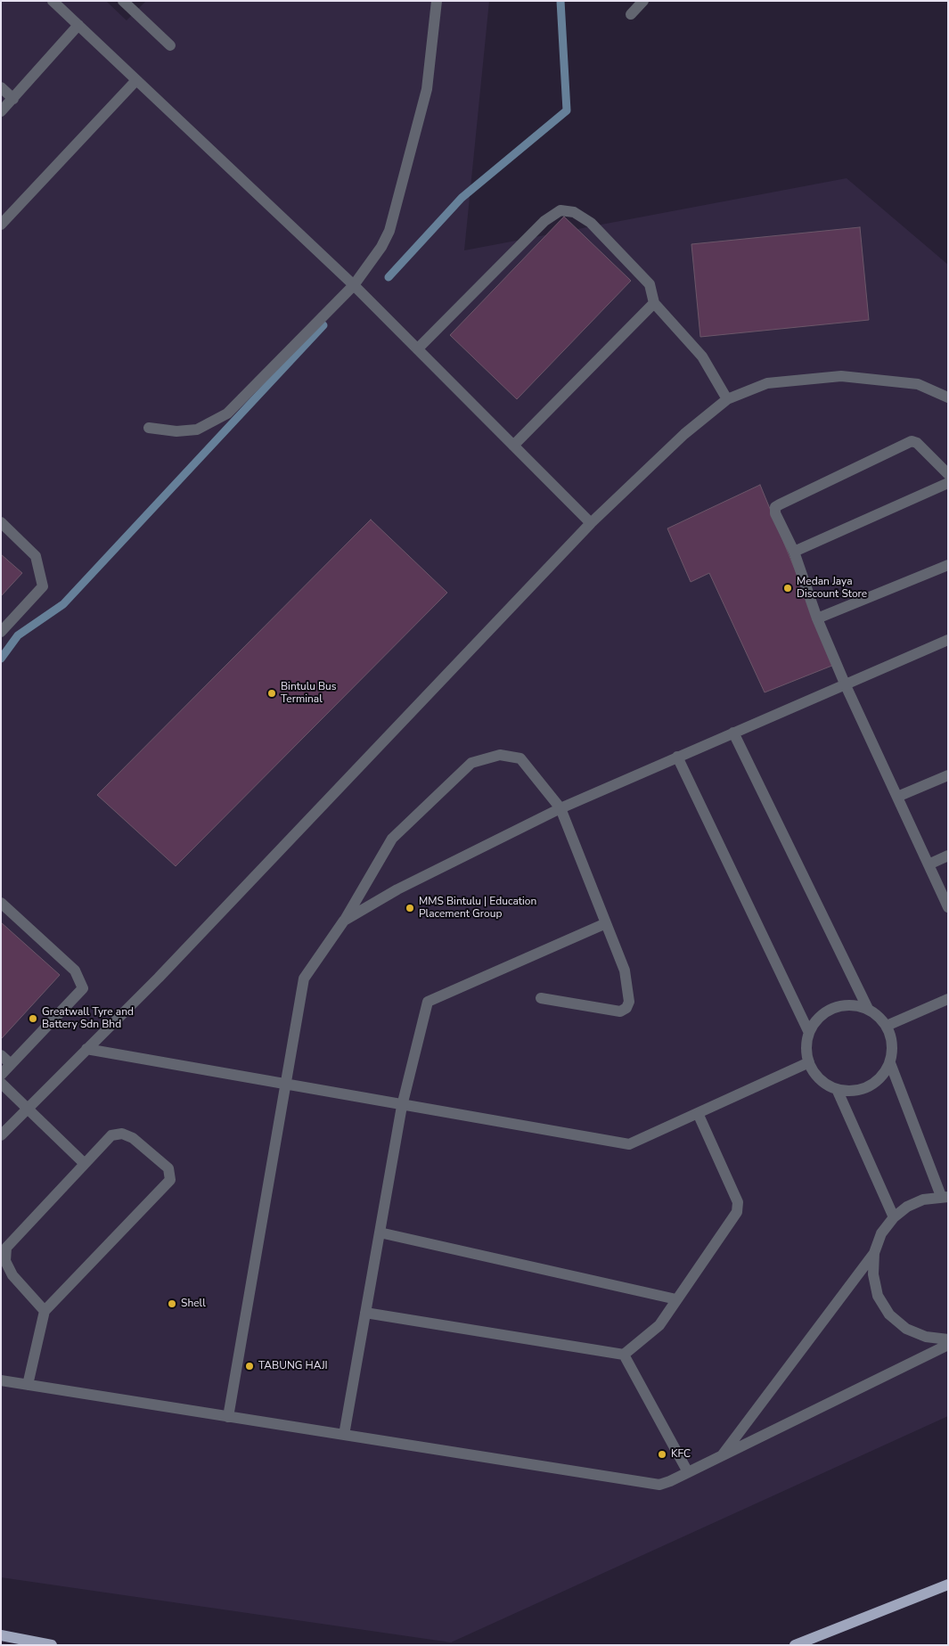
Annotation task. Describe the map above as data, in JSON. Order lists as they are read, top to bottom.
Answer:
{
  "places": [
    "Medan Jaya Discount Store",
    "Bintulu Bus Terminal",
    "MMS Bintulu | Education Placement Group",
    "Greatwall Tyre and Battery Sdn Bhd",
    "Shell",
    "TABUNG HAJI",
    "KFC"
  ]
}
